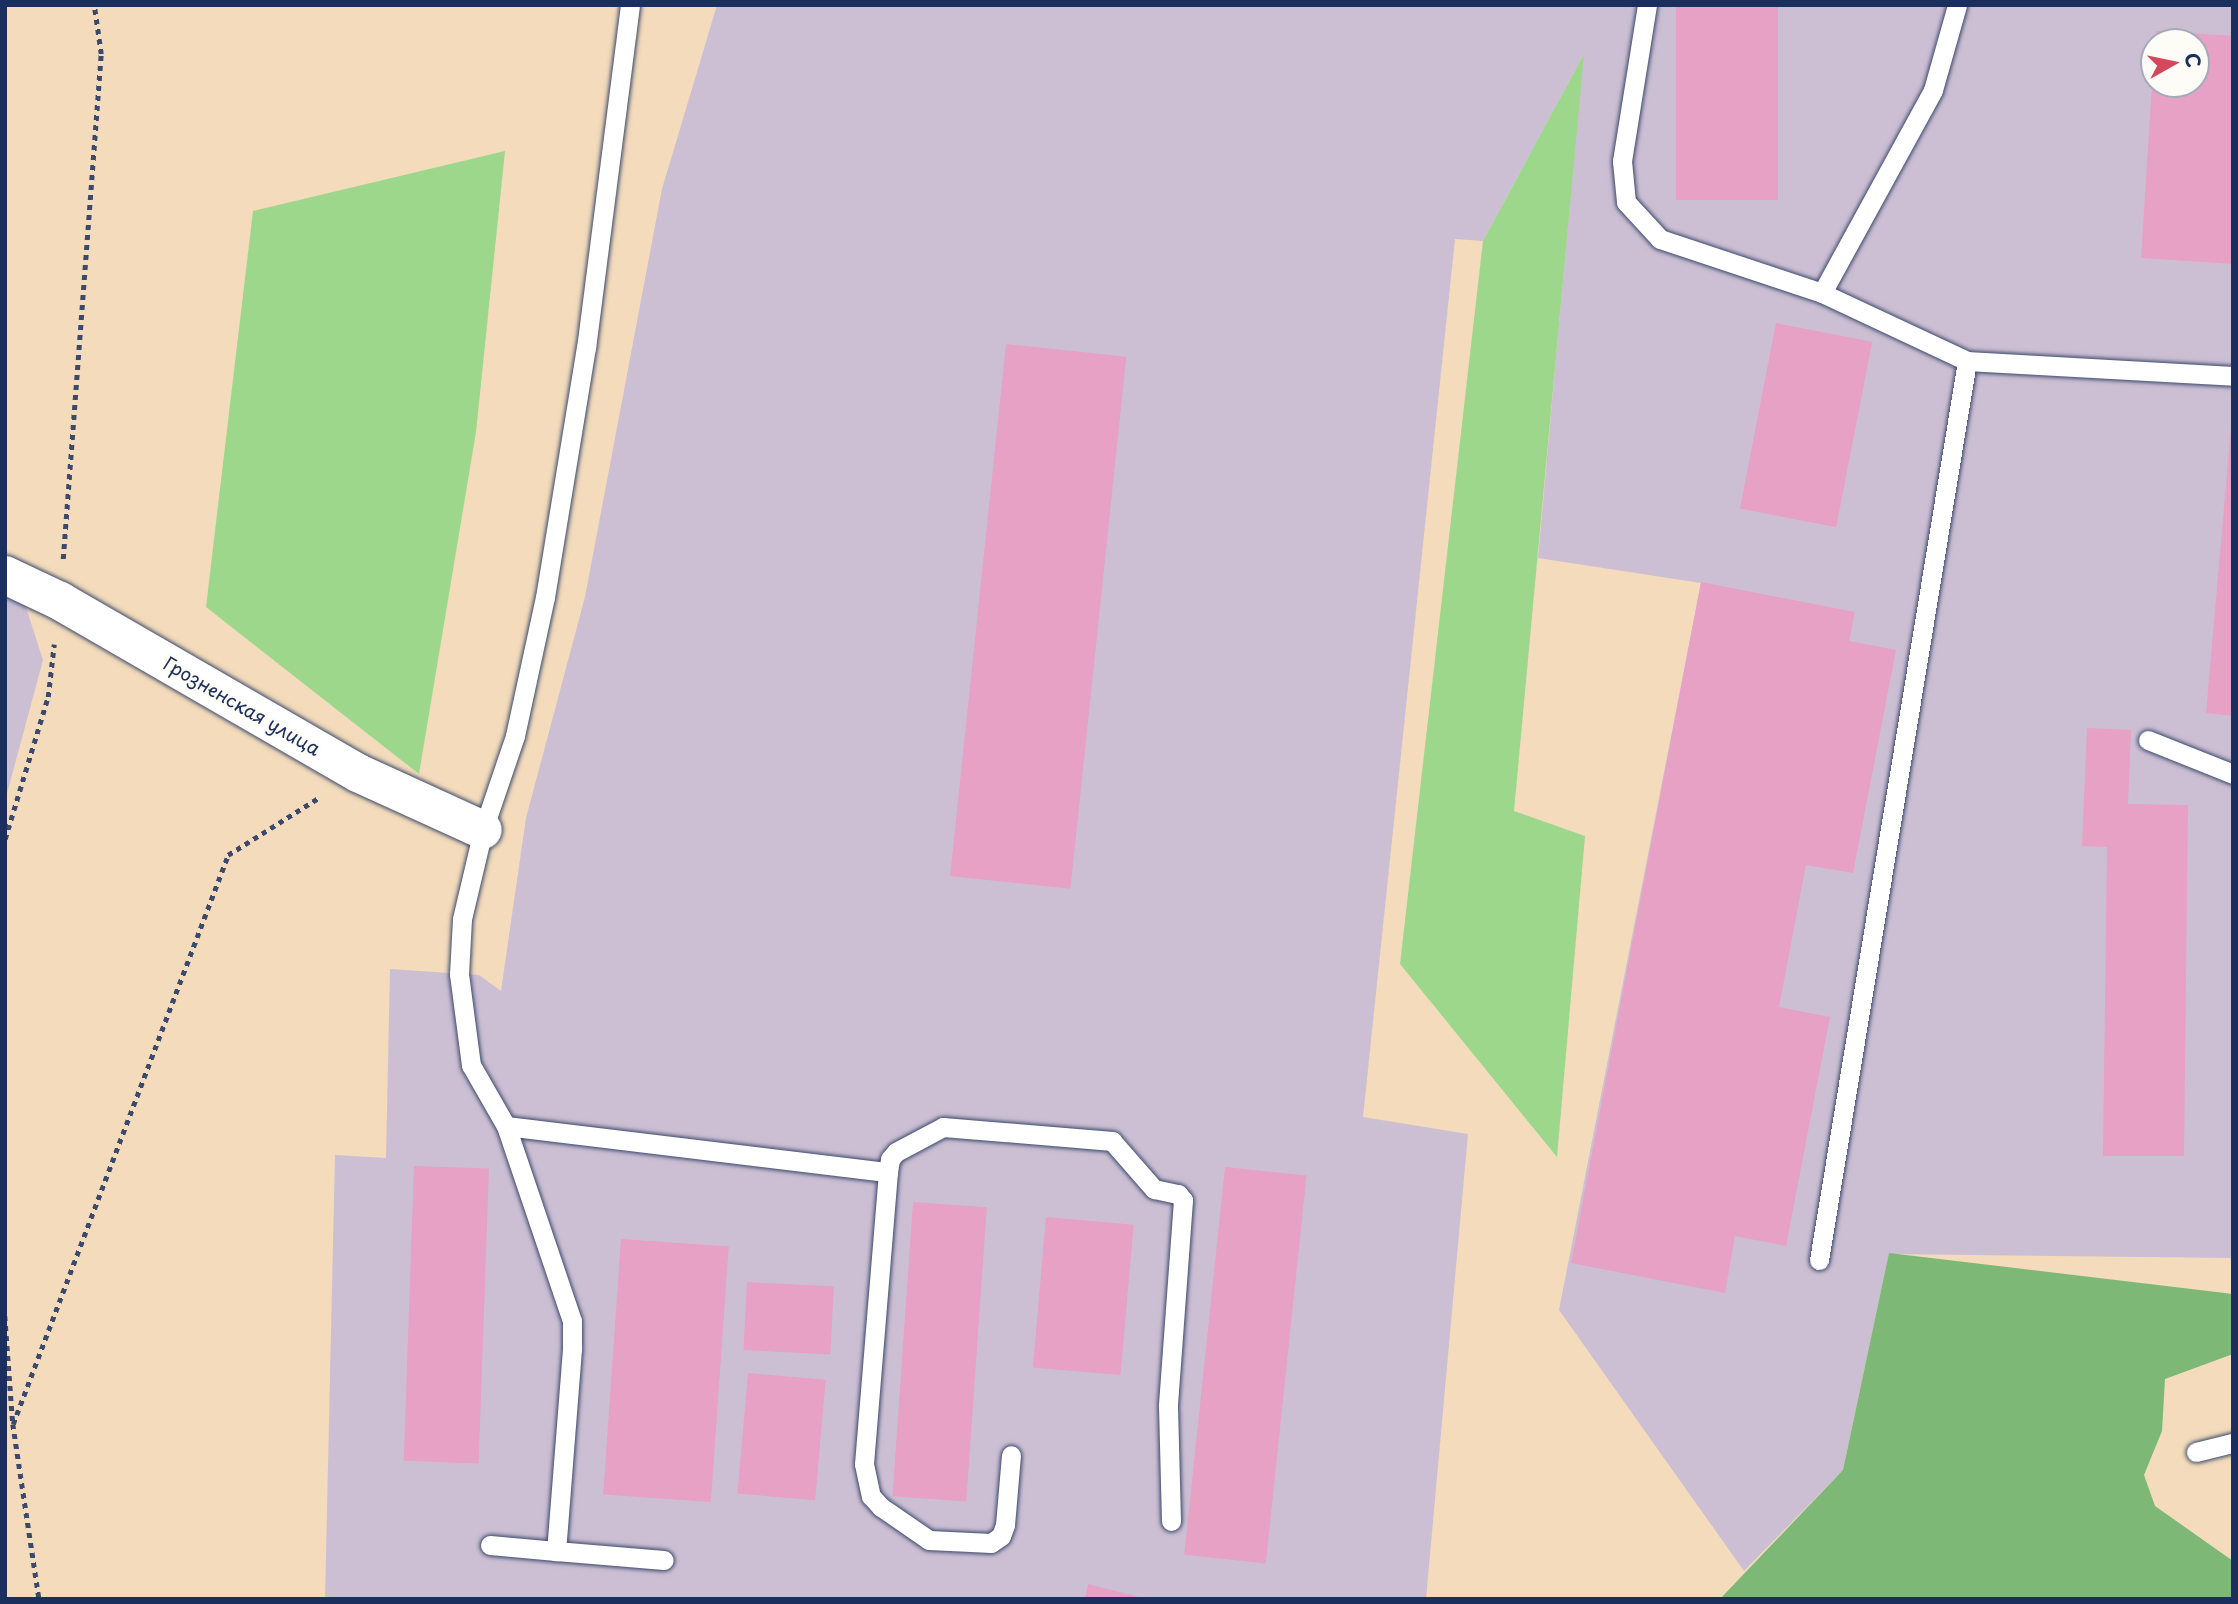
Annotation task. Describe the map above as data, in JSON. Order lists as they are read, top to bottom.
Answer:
{
  "streets": {
    "street": ["Грозненская улица"]
  },
  "north": "right"
}
